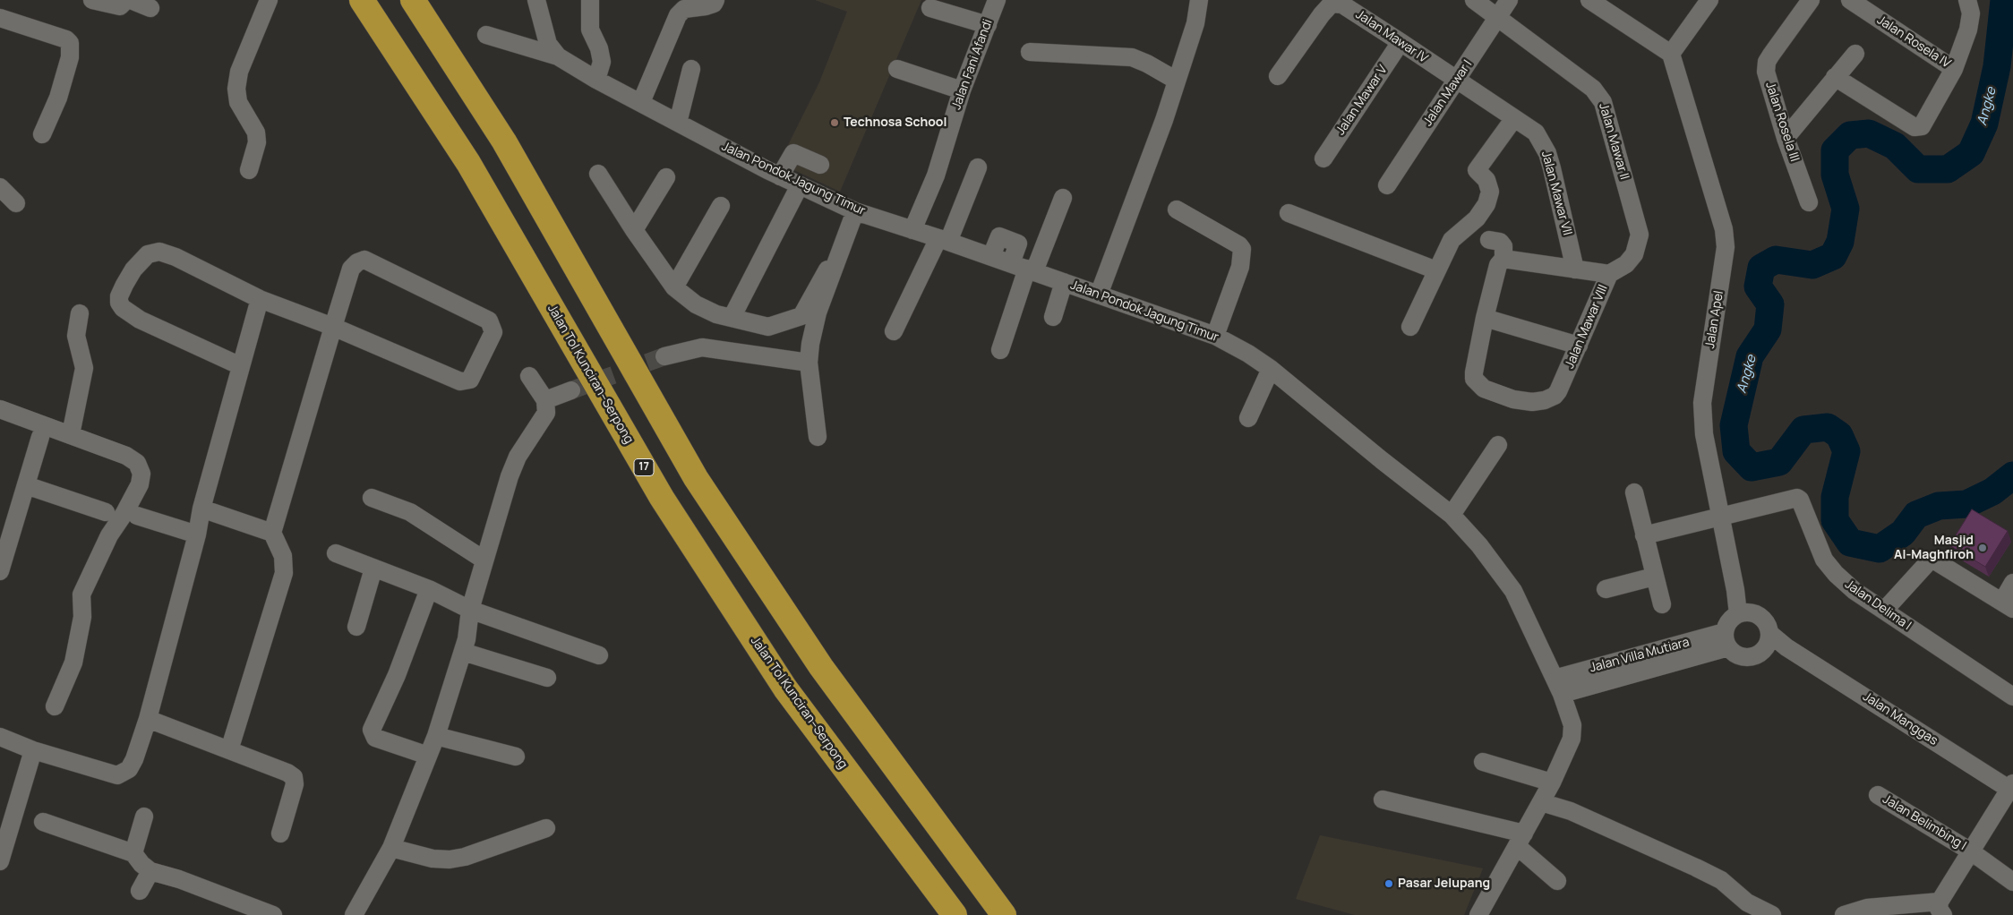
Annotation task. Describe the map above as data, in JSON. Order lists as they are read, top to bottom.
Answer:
{
  "streets": {
    "highway": ["Jalan Tol Kunciran–Serpong", "17"],
    "street": [
      "Jalan Mawar IV",
      "Jalan Rosela IV",
      "Jalan Fani Afandi",
      "Jalan Mawar I",
      "Jalan Mawar V",
      "Jalan Rosela III",
      "Jalan Mawar II",
      "Jalan Pondok Jagung Timur",
      "Jalan Mawar VII",
      "Jalan Apel",
      "Jalan Mawar VIII",
      "Jalan Delima I",
      "Jalan Villa Mutiara",
      "Jalan Manggas",
      "Jalan Belimbing I"
    ]
  },
  "crossings": [
    ["Jalan Mawar IV", "Jalan Mawar I"],
    ["Jalan Mawar IV", "Jalan Mawar V"],
    ["Jalan Mawar IV", "Jalan Mawar VII"],
    ["Jalan Fani Afandi", "Jalan Pondok Jagung Timur"],
    ["Jalan Mawar I", "Jalan Mawar II"],
    ["Jalan Mawar I", "Jalan Mawar VII"],
    ["Jalan Mawar II", "Jalan Mawar VIII"],
    ["Jalan Pondok Jagung Timur", "Jalan Villa Mutiara"],
    ["Jalan Mawar VII", "Jalan Mawar VIII"],
    ["Jalan Apel", "Jalan Delima I"],
    ["Jalan Apel", "Jalan Villa Mutiara"],
    ["Jalan Apel", "Jalan Manggas"],
    ["Jalan Villa Mutiara", "Jalan Manggas"]
  ],
  "water": ["Angke"],
  "places": ["Technosa School", "Masjid Al-Maghfiroh", "Pasar Jelupang"]
}
